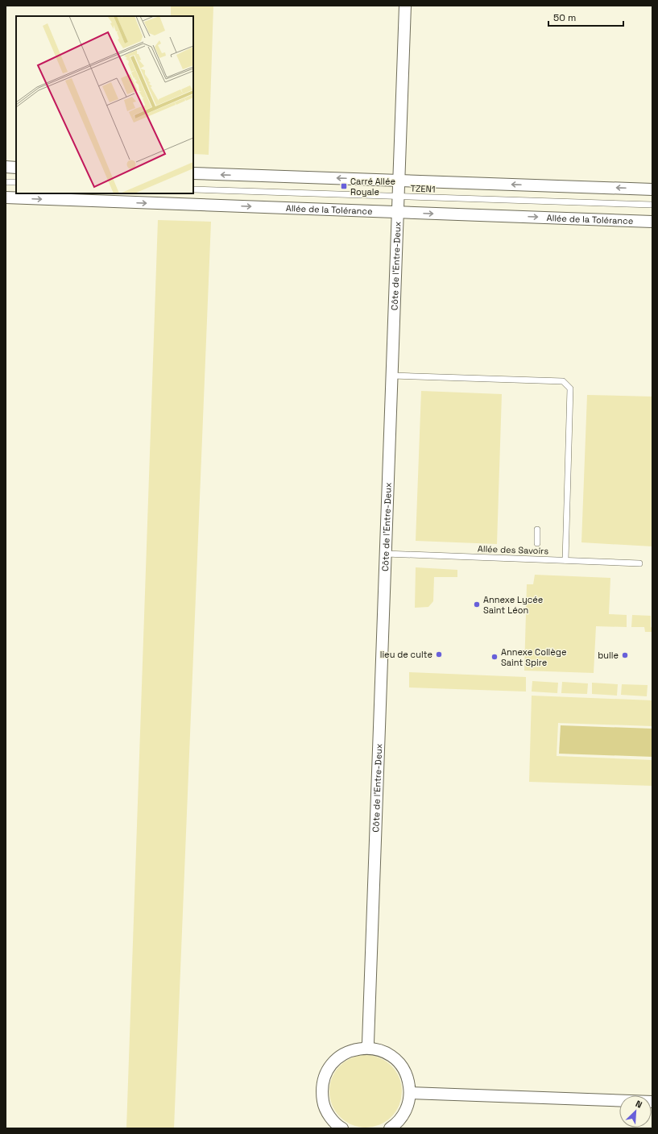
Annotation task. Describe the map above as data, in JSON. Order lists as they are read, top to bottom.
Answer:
{
  "streets": {
    "street": ["Allée de la Tolérance", "Côte de l'Entre-Deux"],
    "lane": ["TZEN1", "Allée des Savoirs"]
  },
  "crossings": [
    ["TZEN1", "Côte de l'Entre-Deux"],
    ["Allée de la Tolérance", "Côte de l'Entre-Deux"],
    ["Côte de l'Entre-Deux", "Allée des Savoirs"]
  ],
  "places": {
    "transit": ["Carré Allée Royale"],
    "other": [
      "Annexe Lycée Saint Léon",
      "lieu de culte",
      "bulle",
      "Annexe Collège Saint Spire"
    ]
  },
  "scale_bar": "50 m",
  "north": "top right"
}
